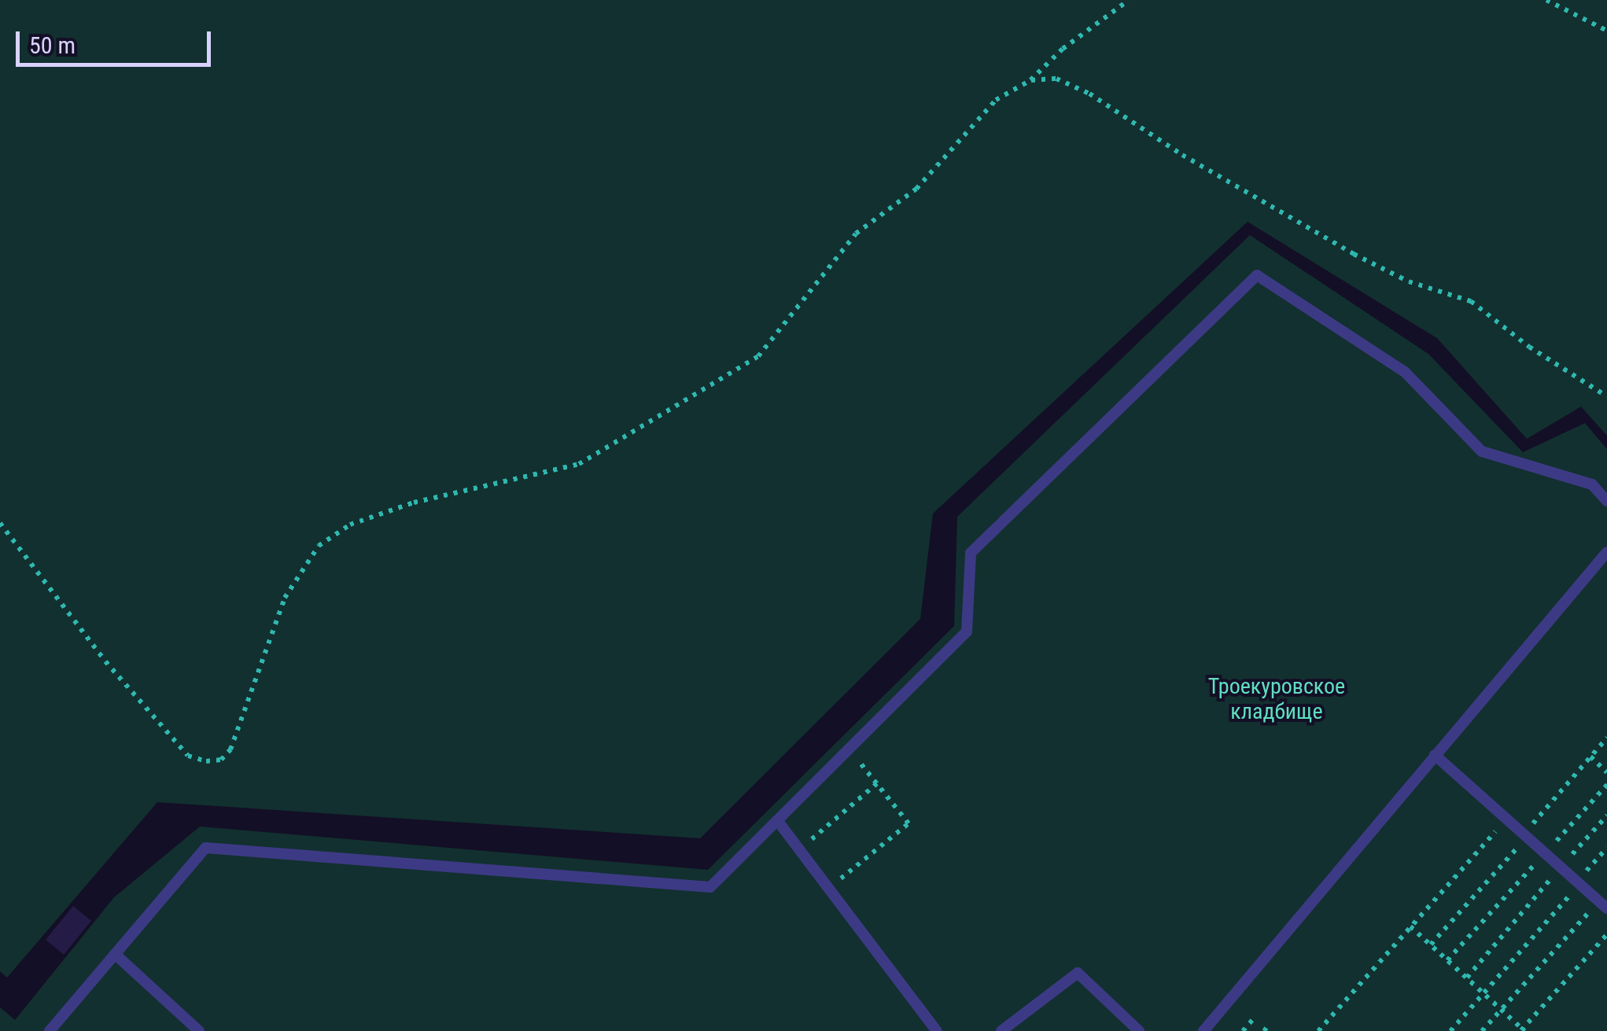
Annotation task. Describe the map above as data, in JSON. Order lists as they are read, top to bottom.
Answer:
{
  "parks": ["Троекуровское кладбище"],
  "scale_bar": "50 m"
}
